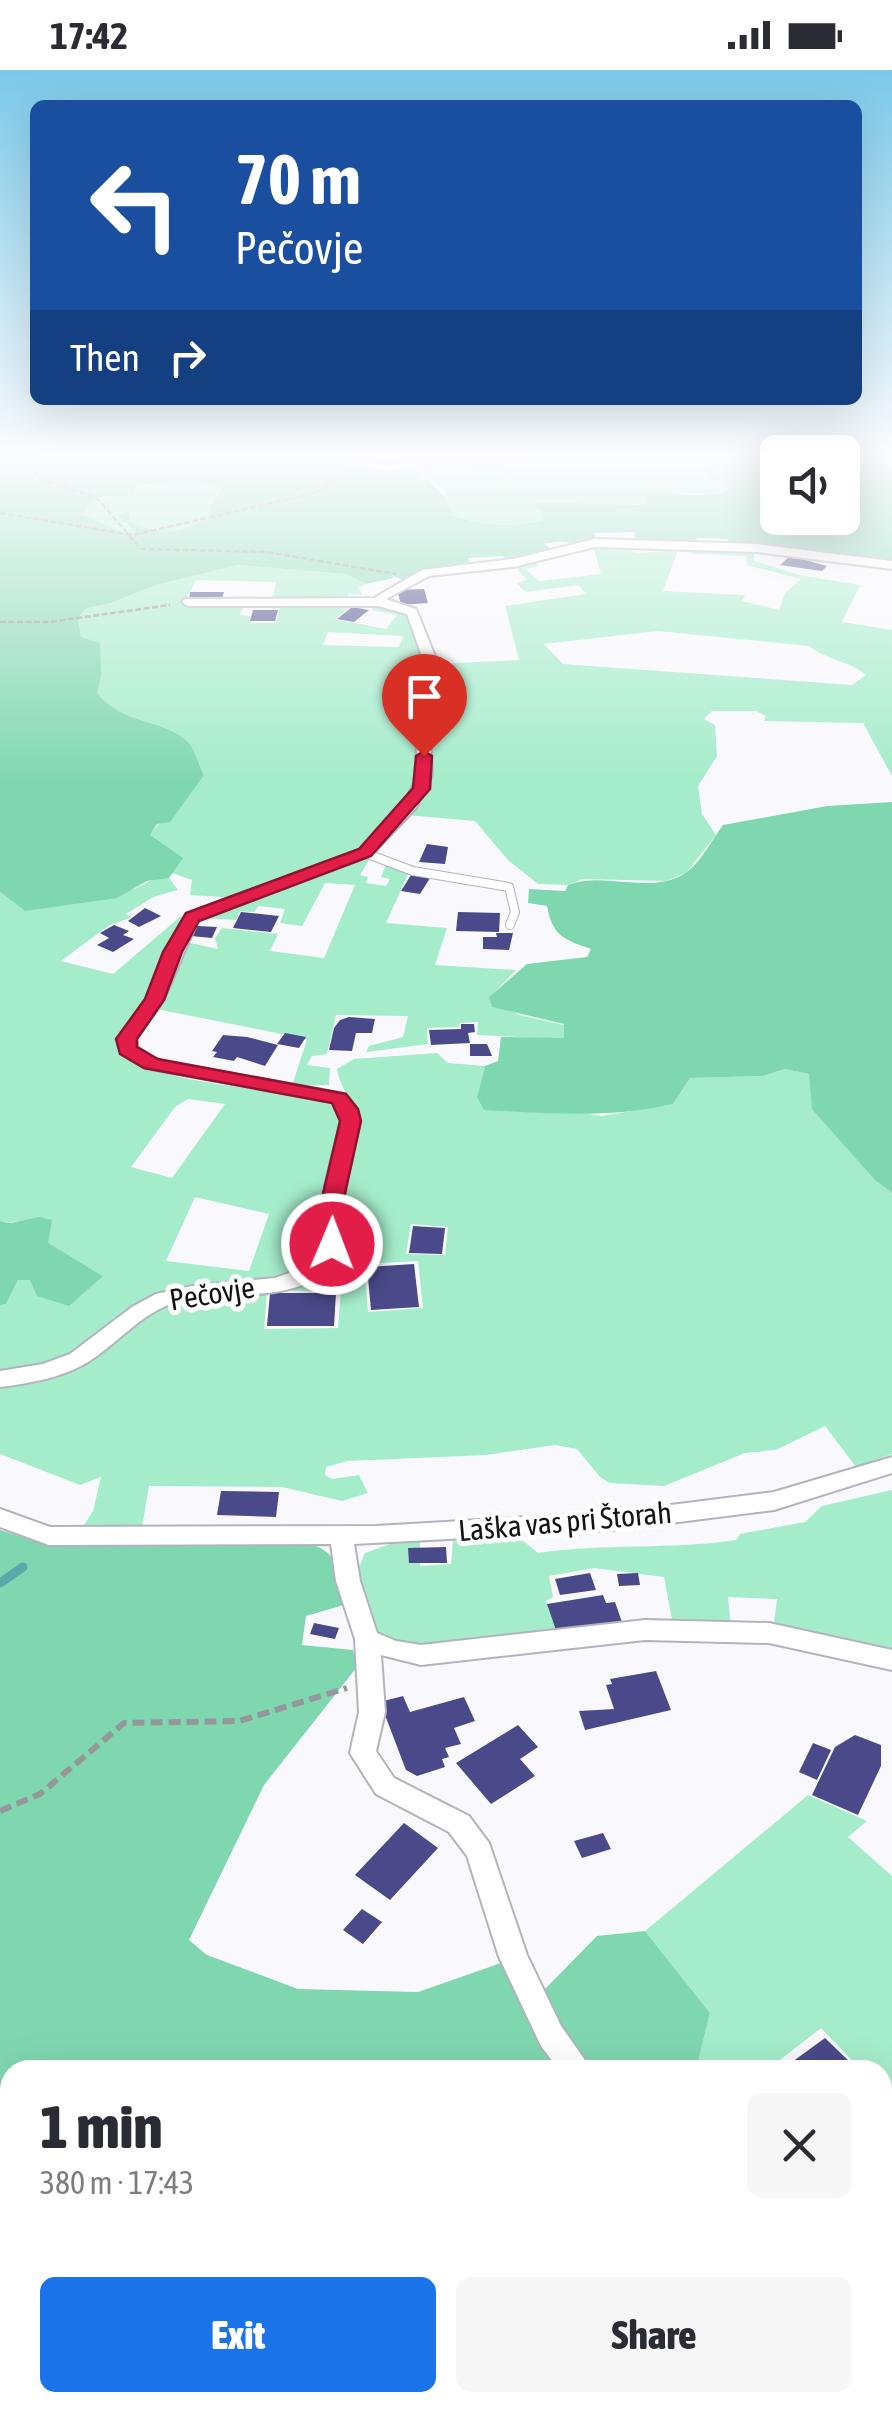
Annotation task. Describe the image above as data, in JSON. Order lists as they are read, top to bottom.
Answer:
{
  "streets": {
    "street": ["Pečovje", "Laška vas pri Štorah"]
  },
  "page": {
    "status": "17:42",
    "turn": ["70 m", "Pečovje"],
    "then": "Then",
    "heading": ["1 min", "380 m · 17:43"],
    "buttons": ["Exit", "Share"]
  }
}
